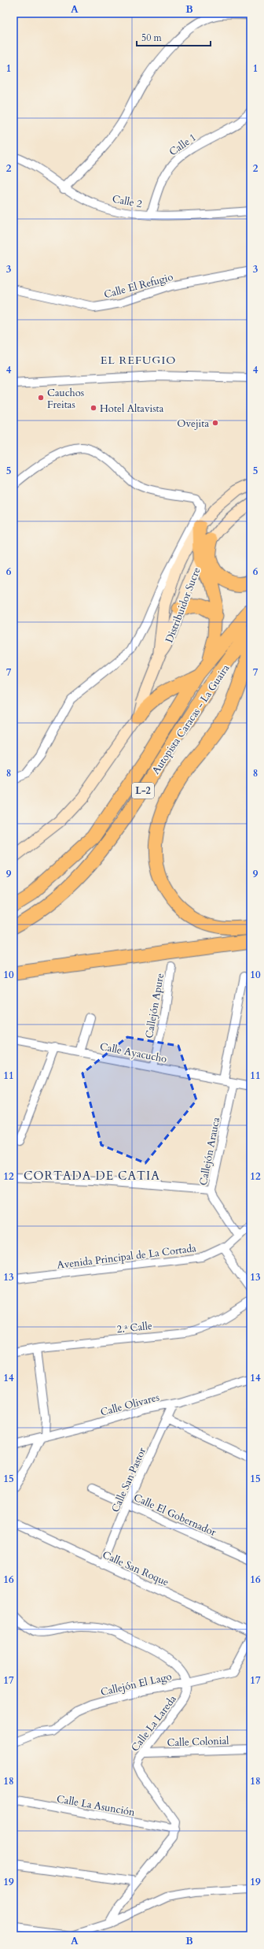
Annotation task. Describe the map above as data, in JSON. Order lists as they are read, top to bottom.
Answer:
{
  "streets": {
    "highway": ["Autopista Caracas - La Guaira", "L-2"],
    "main road": ["Distribuidor Sucre"],
    "street": [
      "Calle 1",
      "Calle 2",
      "Calle El Refugio",
      "Callejón Apure",
      "Calle Ayacucho",
      "Callejón Arauca",
      "Avenida Principal de La Cortada",
      "2.ª Calle",
      "Calle Olivares",
      "Calle San Pastor",
      "Calle El Gobernador",
      "Calle San Roque",
      "Callejón El Lago",
      "Calle La Lareda",
      "Calle Colonial",
      "Calle La Asunción"
    ]
  },
  "crossings": [
    ["Calle 1", "Calle 2"],
    ["Callejón Apure", "Calle Ayacucho"],
    ["Calle Ayacucho", "Callejón Arauca"],
    ["Callejón Arauca", "Avenida Principal de La Cortada"],
    ["Calle Olivares", "Calle San Pastor"],
    ["Calle San Pastor", "Calle El Gobernador"],
    ["Calle San Pastor", "Calle San Roque"],
    ["Callejón El Lago", "Calle La Lareda"],
    ["Calle La Lareda", "Calle La Asunción"]
  ],
  "districts": ["EL REFUGIO", "CORTADA DE CATIA"],
  "places": ["Cauchos Freitas", "Hotel Altavista", "Ovejita"],
  "scale_bar": "50 m",
  "grid": {
    "columns": ["A", "B"],
    "rows": [
      "1",
      "2",
      "3",
      "4",
      "5",
      "6",
      "7",
      "8",
      "9",
      "10",
      "11",
      "12",
      "13",
      "14",
      "15",
      "16",
      "17",
      "18",
      "19"
    ]
  }
}
